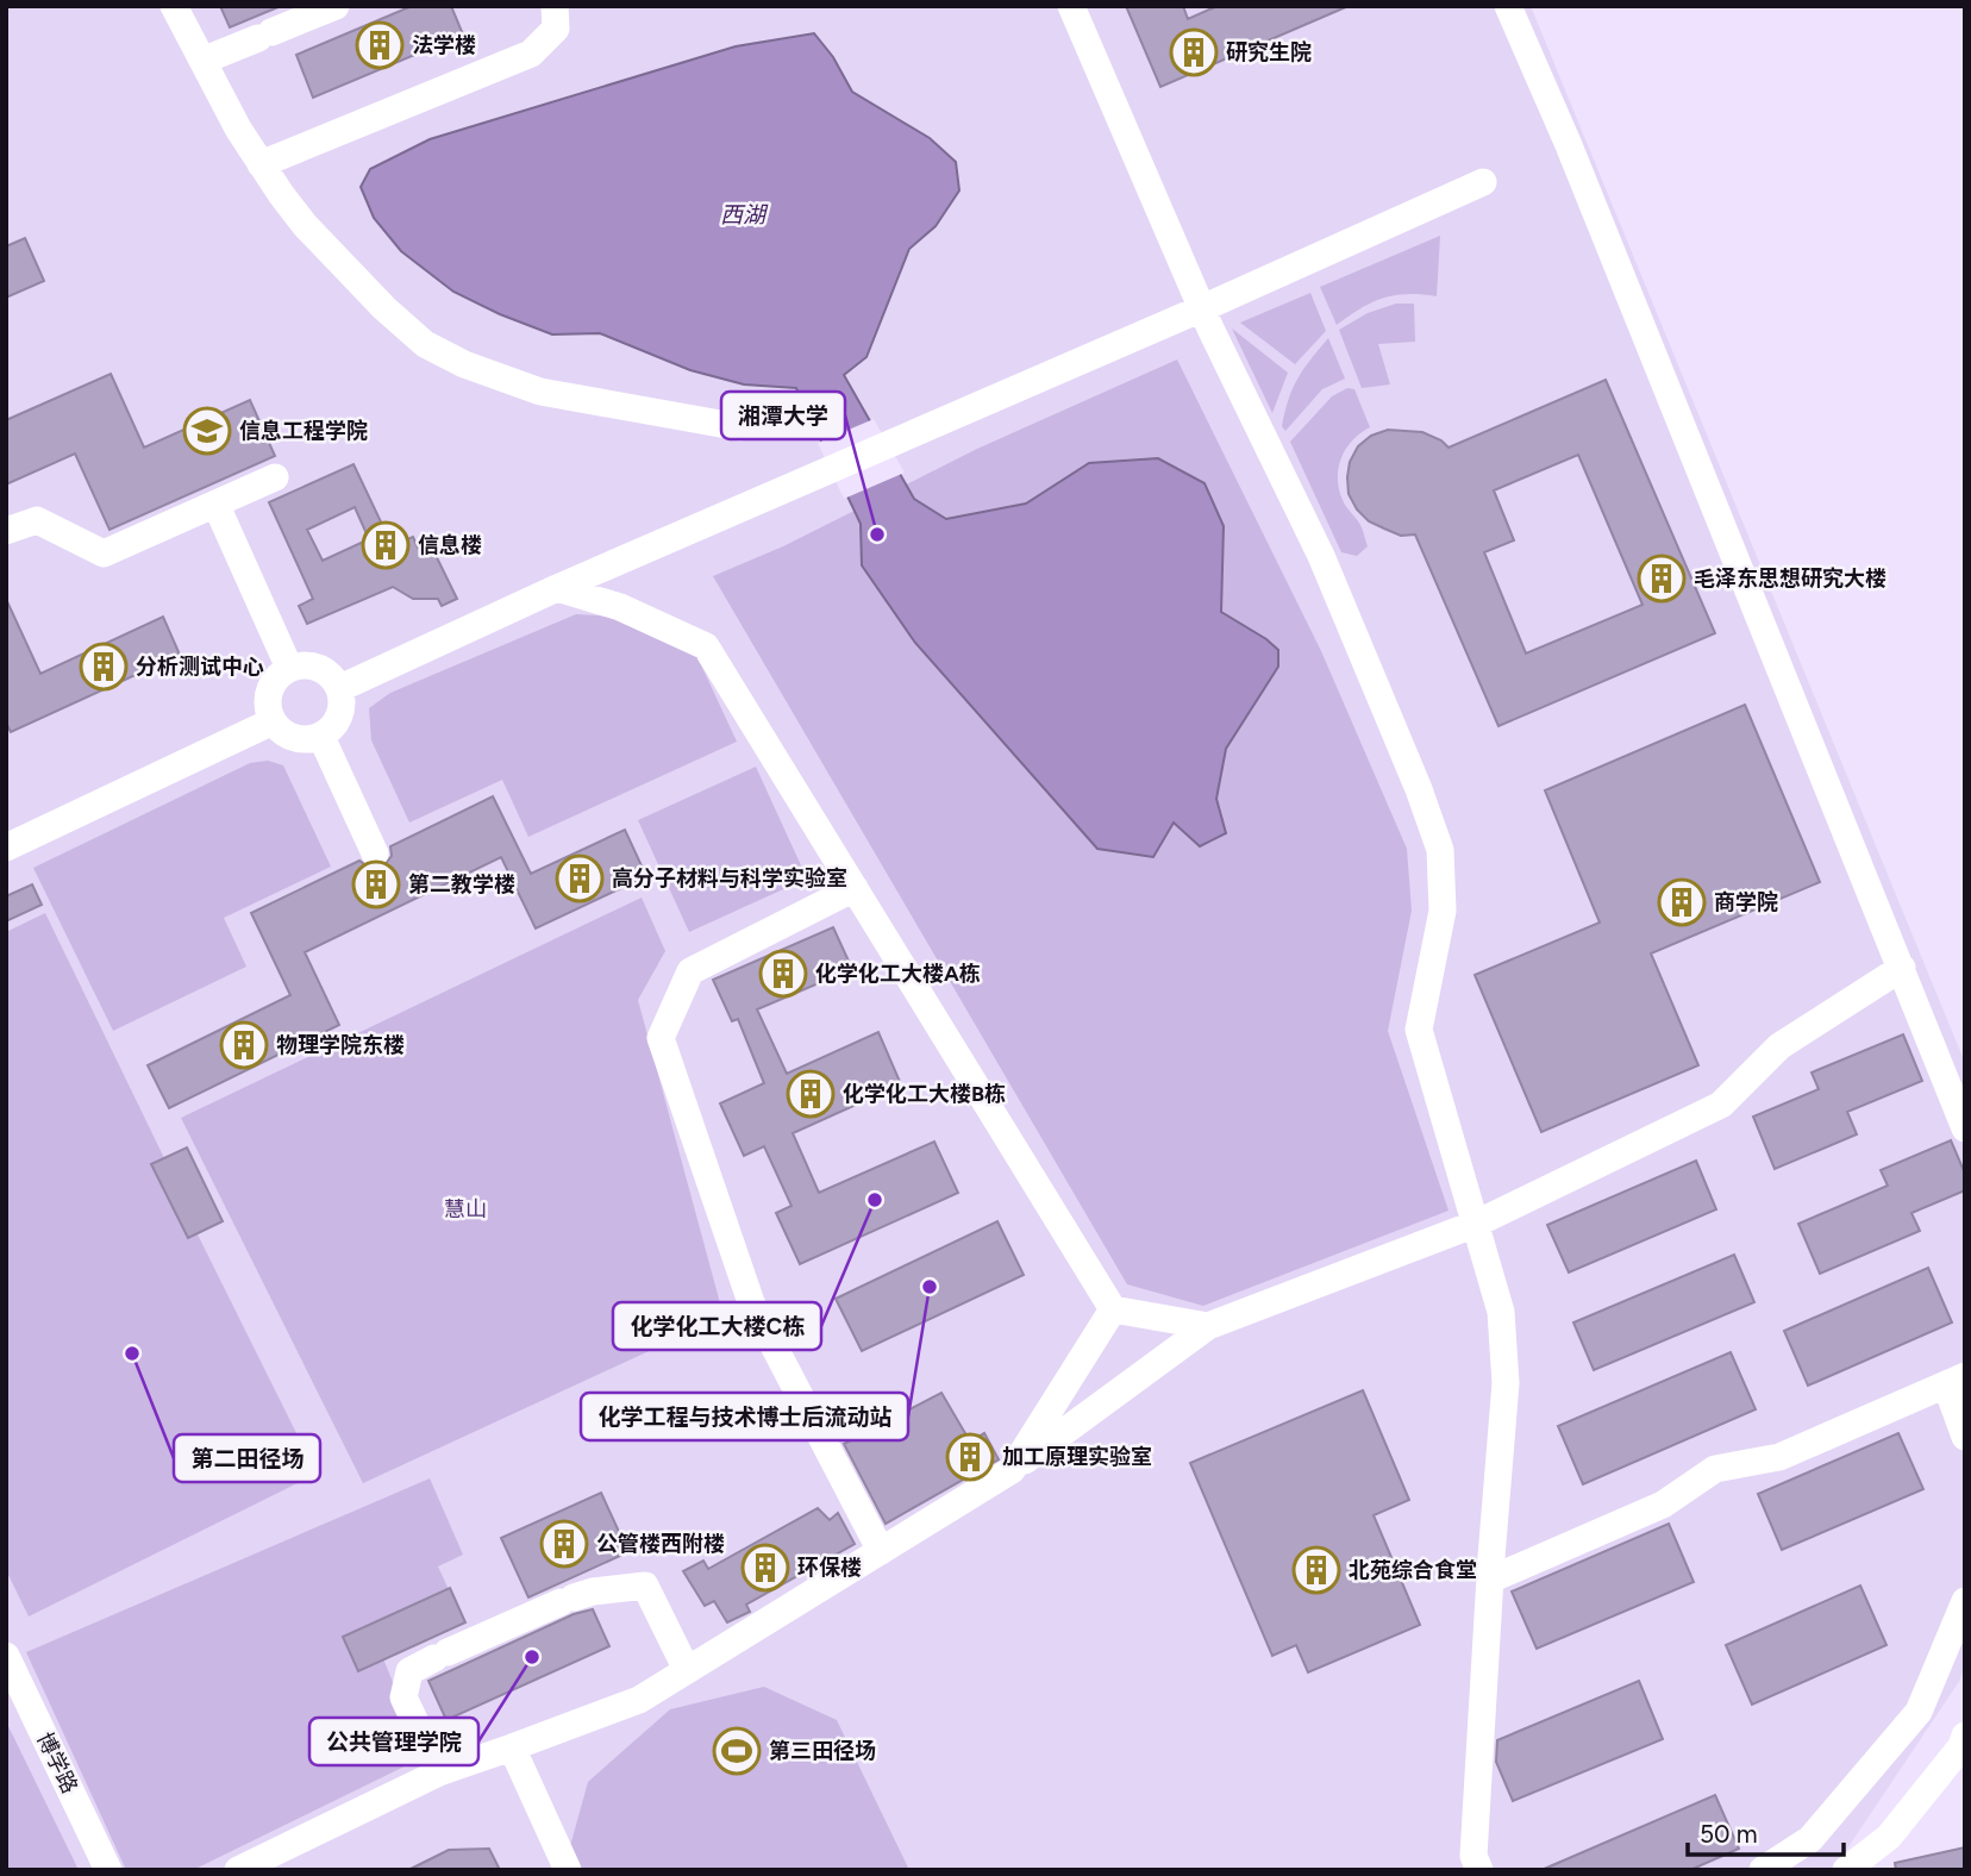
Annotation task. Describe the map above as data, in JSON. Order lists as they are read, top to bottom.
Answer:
{
  "streets": {
    "street": ["博学路"]
  },
  "water": ["西湖"],
  "parks": ["慧山"],
  "places": {
    "building": [
      "法学楼",
      "研究生院",
      "信息楼",
      "毛泽东思想研究大楼",
      "分析测试中心",
      "高分子材料与科学实验室",
      "第二教学楼",
      "商学院",
      "化学化工大楼A栋",
      "物理学院东楼",
      "化学化工大楼B栋",
      "加工原理实验室",
      "公管楼西附楼",
      "环保楼",
      "北苑综合食堂"
    ],
    "school or university": ["信息工程学院"],
    "other": [
      "湘潭大学",
      "化学化工大楼C栋",
      "化学工程与技术博士后流动站",
      "第二田径场",
      "公共管理学院"
    ],
    "sports": ["第三田径场"]
  },
  "scale_bar": "50 m"
}
